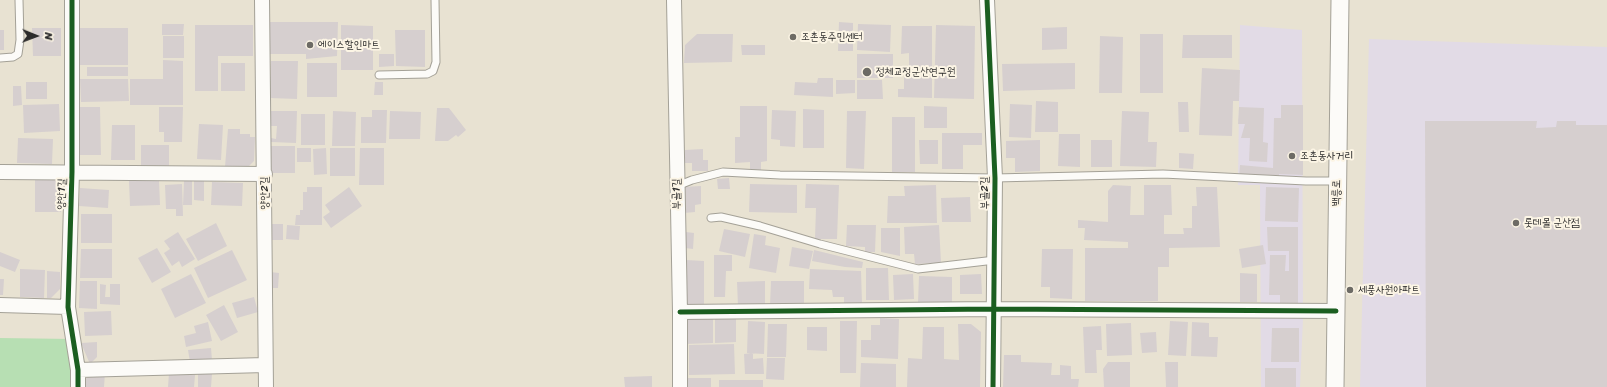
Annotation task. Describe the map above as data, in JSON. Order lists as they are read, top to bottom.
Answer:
{
  "streets": {
    "street": [
      "양안2길",
      "부골2길",
      "백릉로",
      "양안1길",
      "부골1길"
    ]
  },
  "places": [
    "조촌동주민센터",
    "에이스할인마트",
    "정체교정군산연구원",
    "조촌동사거리",
    "롯데몰 군산점",
    "세풍사원아파트"
  ],
  "north": "right"
}
